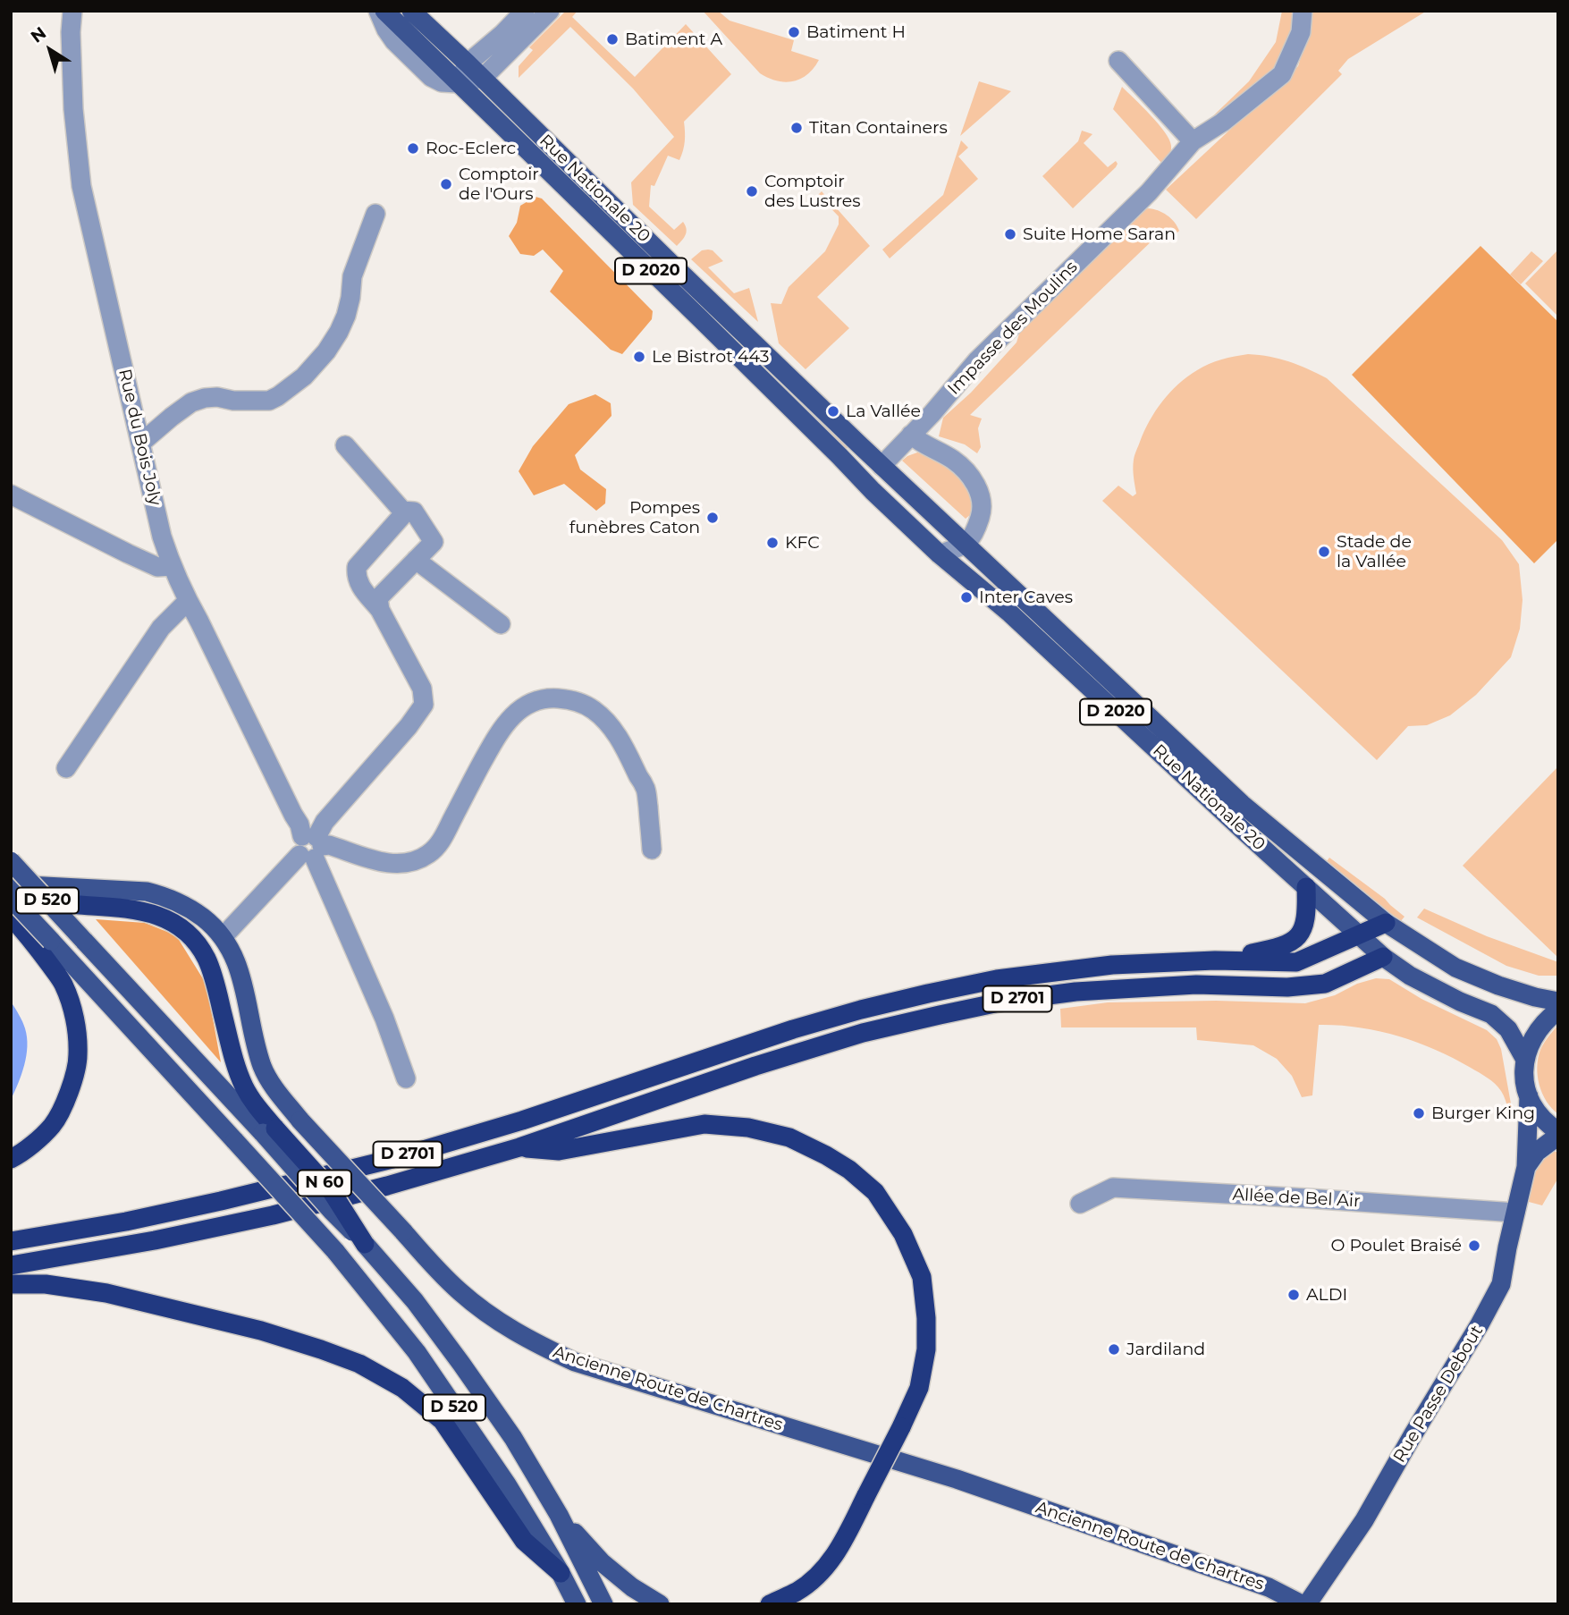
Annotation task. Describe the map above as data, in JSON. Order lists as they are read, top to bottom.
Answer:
{
  "streets": {
    "highway": ["D 2701", "N 60"],
    "main road": [
      "Rue Nationale 20",
      "D 2020",
      "D 520",
      "Ancienne Route de Chartres",
      "Rue Passe Debout"
    ],
    "street": ["Impasse des Moulins", "Rue du Bois Joly", "Allée de Bel Air"]
  },
  "crossings": [
    ["Rue Nationale 20", "Impasse des Moulins"],
    ["Rue Nationale 20", "D 2701"],
    ["Rue Nationale 20", "Rue Passe Debout"],
    ["D 520", "N 60"],
    ["Allée de Bel Air", "Rue Passe Debout"]
  ],
  "places": [
    "Batiment H",
    "Batiment A",
    "Titan Containers",
    "Roc-Eclerc",
    "Comptoir de l'Ours",
    "Comptoir des Lustres",
    "Suite Home Saran",
    "Le Bistrot 443",
    "La Vallée",
    "Pompes funèbres Caton",
    "KFC",
    "Stade de la Vallée",
    "Inter Caves",
    "Burger King",
    "O Poulet Braisé",
    "ALDI",
    "Jardiland"
  ],
  "north": "top left"
}
